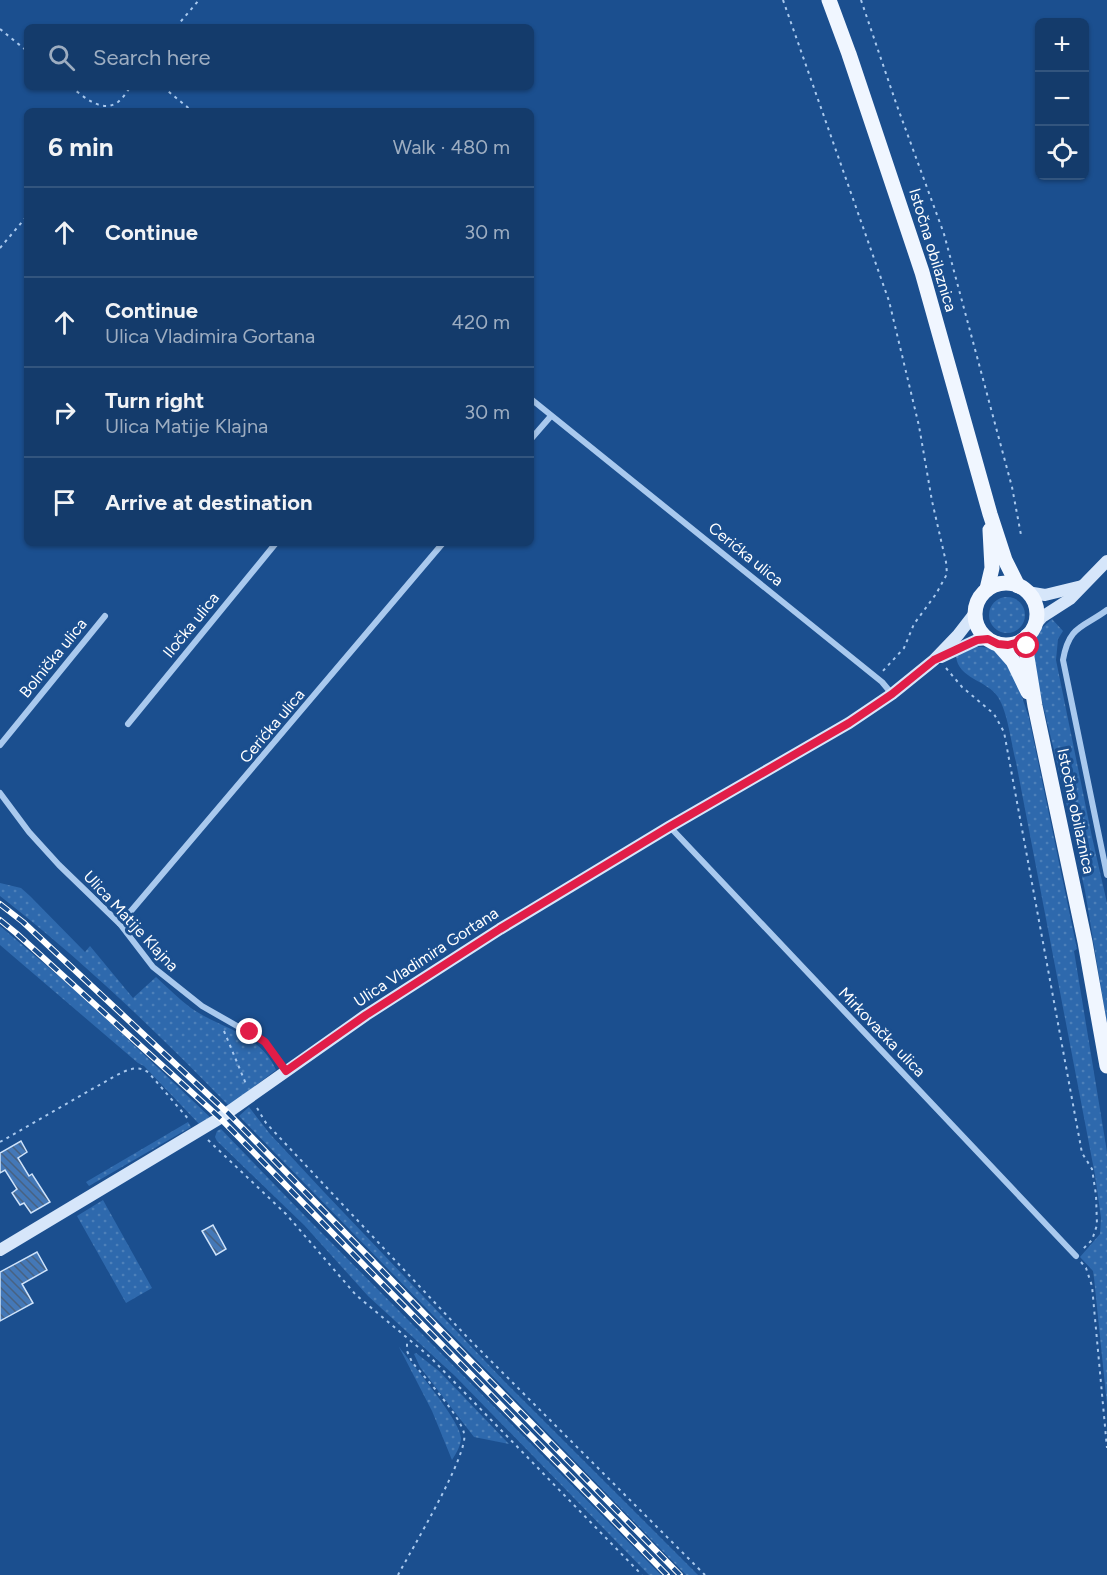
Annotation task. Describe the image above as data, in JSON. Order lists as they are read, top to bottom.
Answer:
{
  "streets": {
    "main road": ["Istočna obilaznica", "Ulica Vladimira Gortana"],
    "street": [
      "Cerićka ulica",
      "Iločka ulica",
      "Bolnička ulica",
      "Ulica Matije Klajna",
      "Mirkovačka ulica"
    ]
  },
  "crossings": [
    ["Istočna obilaznica", "Ulica Vladimira Gortana"],
    ["Cerićka ulica", "Ulica Matije Klajna"],
    ["Cerićka ulica", "Ulica Vladimira Gortana"],
    ["Ulica Matije Klajna", "Ulica Vladimira Gortana"],
    ["Ulica Vladimira Gortana", "Mirkovačka ulica"]
  ],
  "page": {
    "map_buttons": ["+", "−"],
    "search": "Search here",
    "heading": ["6 min", "Walk · 480 m"],
    "list": [
      ["Continue", "30 m"],
      ["Continue", "Ulica Vladimira Gortana", "420 m"],
      ["Turn right", "Ulica Matije Klajna", "30 m"],
      "Arrive at destination"
    ]
  }
}
